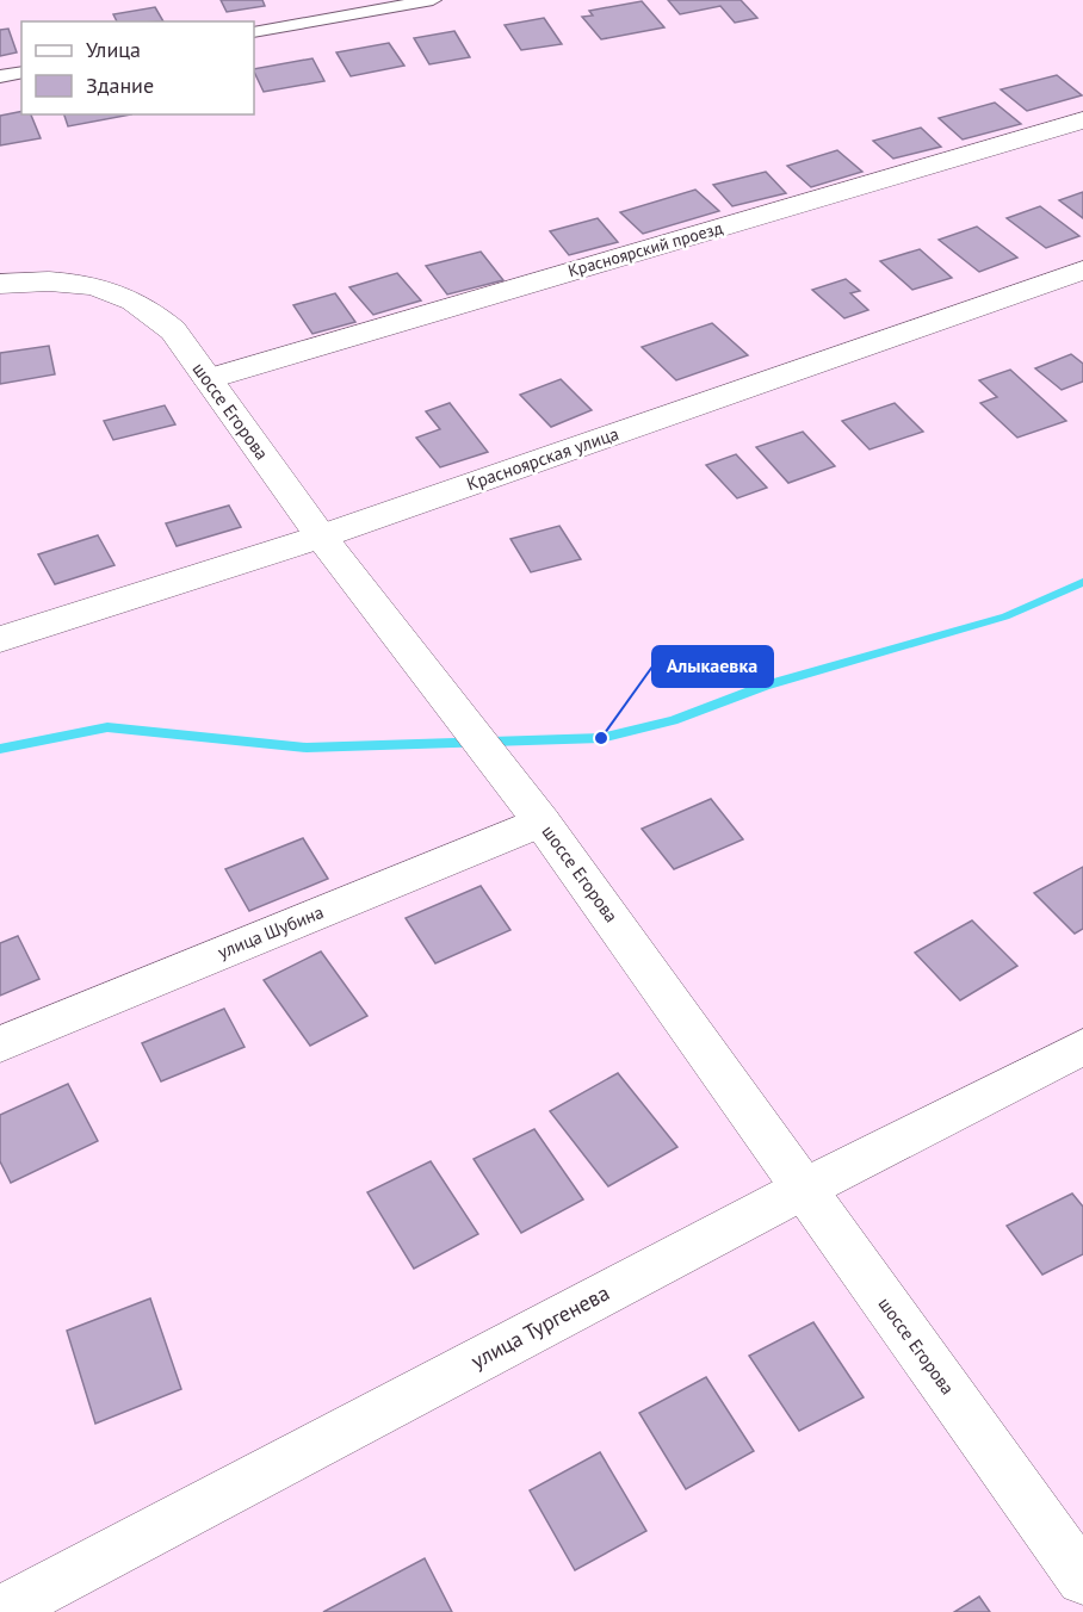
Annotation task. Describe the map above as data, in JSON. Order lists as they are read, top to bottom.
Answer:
{
  "streets": {
    "street": [
      "Красноярский проезд",
      "шоссе Егорова",
      "Красноярская улица",
      "улица Шубина",
      "улица Тургенева"
    ]
  },
  "crossings": [
    ["Красноярский проезд", "шоссе Егорова"],
    ["шоссе Егорова", "Красноярская улица"],
    ["шоссе Егорова", "улица Шубина"],
    ["шоссе Егорова", "улица Тургенева"]
  ],
  "places": ["Алыкаевка"],
  "legend": ["Улица", "Здание"]
}
